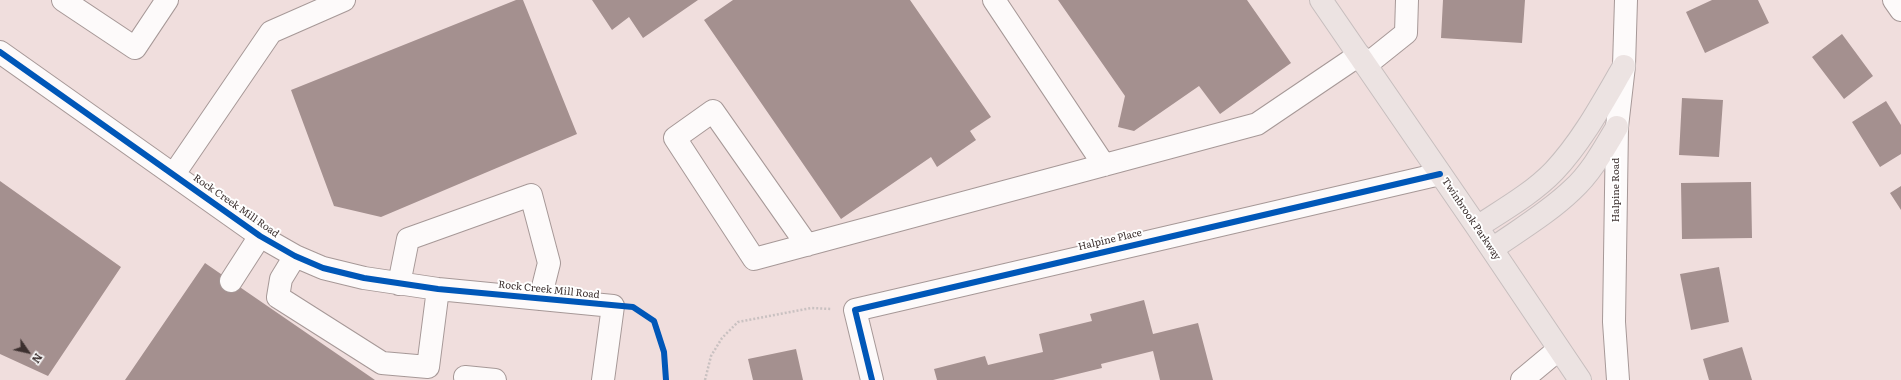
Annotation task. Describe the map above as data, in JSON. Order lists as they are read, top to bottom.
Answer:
{
  "streets": {
    "main road": ["Twinbrook Parkway"],
    "street": ["Halpine Road", "Rock Creek Mill Road", "Halpine Place"]
  },
  "crossings": [
    ["Twinbrook Parkway", "Halpine Place"]
  ],
  "north": "bottom right"
}
